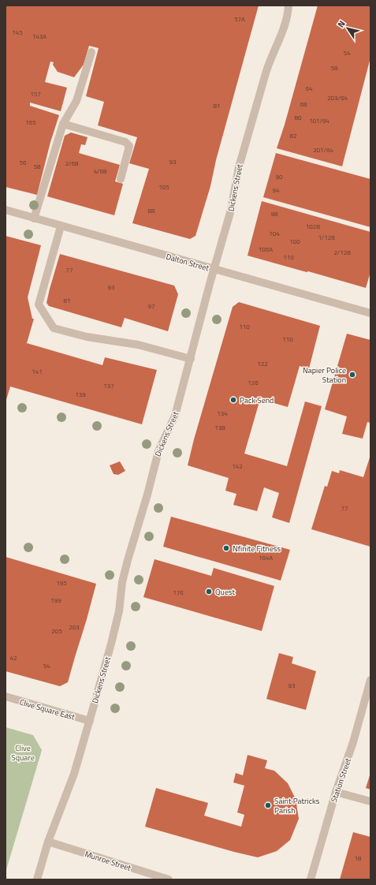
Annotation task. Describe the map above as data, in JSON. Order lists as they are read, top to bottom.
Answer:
{
  "streets": {
    "street": [
      "Dickens Street",
      "Dalton Street",
      "Clive Square East",
      "Station Street",
      "Munroe Street"
    ]
  },
  "crossings": [
    ["Dickens Street", "Dalton Street"],
    ["Dickens Street", "Clive Square East"],
    ["Dickens Street", "Munroe Street"]
  ],
  "parks": ["Clive Square"],
  "places": [
    "Napier Police Station",
    "Pack Send",
    "Nfinite Fitness",
    "Quest",
    "Saint Patricks Parish"
  ],
  "house_numbers": [
    "57A",
    "145",
    "143A",
    "54",
    "58",
    "64",
    "157",
    "203/64",
    "68",
    "81",
    "80",
    "101/64",
    "165",
    "82",
    "201/64",
    "93",
    "56",
    "2/68",
    "58",
    "4/68",
    "90",
    "105",
    "94",
    "88",
    "98",
    "102B",
    "104",
    "1/128",
    "100",
    "106A",
    "2/128",
    "110",
    "77",
    "93",
    "81",
    "97",
    "110",
    "110",
    "122",
    "141",
    "126",
    "137",
    "139",
    "134",
    "138",
    "142",
    "77",
    "164A",
    "195",
    "176",
    "199",
    "203",
    "205",
    "42",
    "54",
    "93",
    "18"
  ],
  "north": "top left"
}
